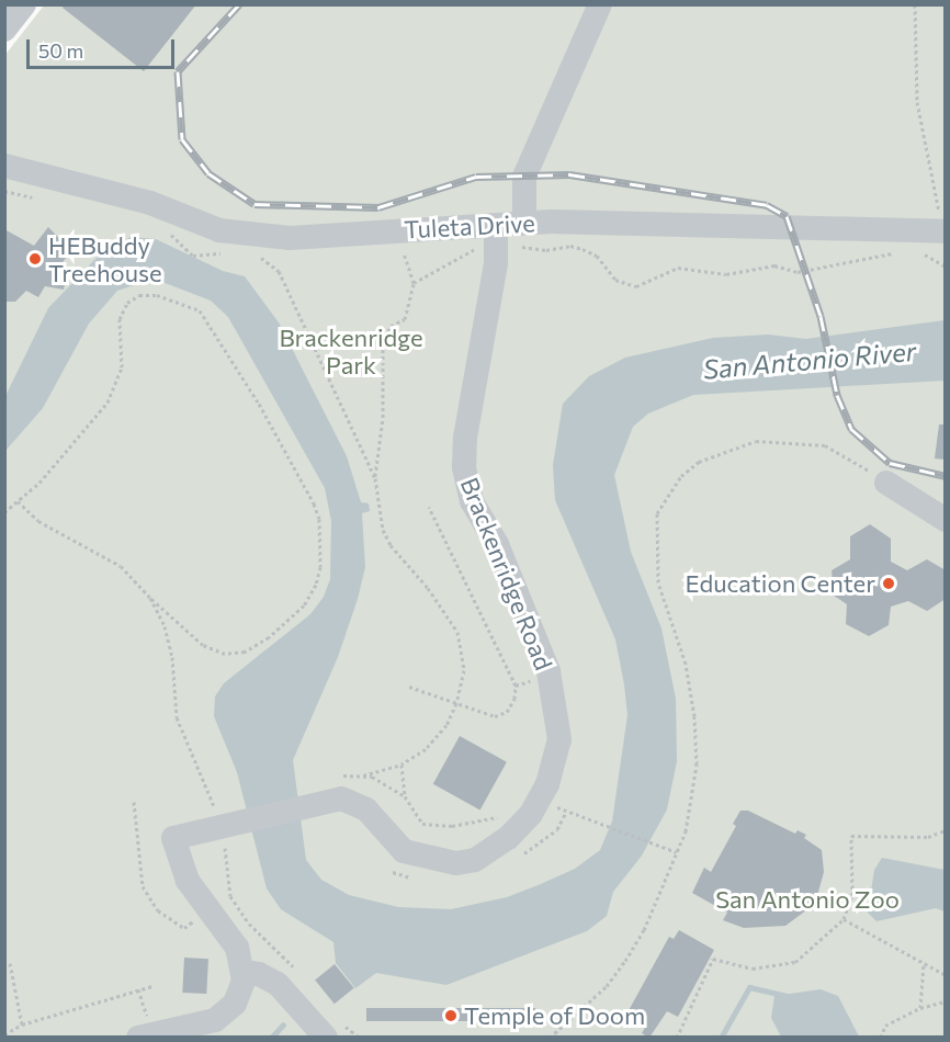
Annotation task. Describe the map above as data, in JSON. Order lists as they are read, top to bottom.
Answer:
{
  "streets": {
    "street": ["Tuleta Drive", "Brackenridge Road"]
  },
  "crossings": [
    ["Tuleta Drive", "Brackenridge Road"]
  ],
  "water": ["San Antonio River"],
  "parks": ["Brackenridge Park", "San Antonio Zoo"],
  "places": ["HEBuddy Treehouse", "Education Center", "Temple of Doom"],
  "scale_bar": "50 m"
}
